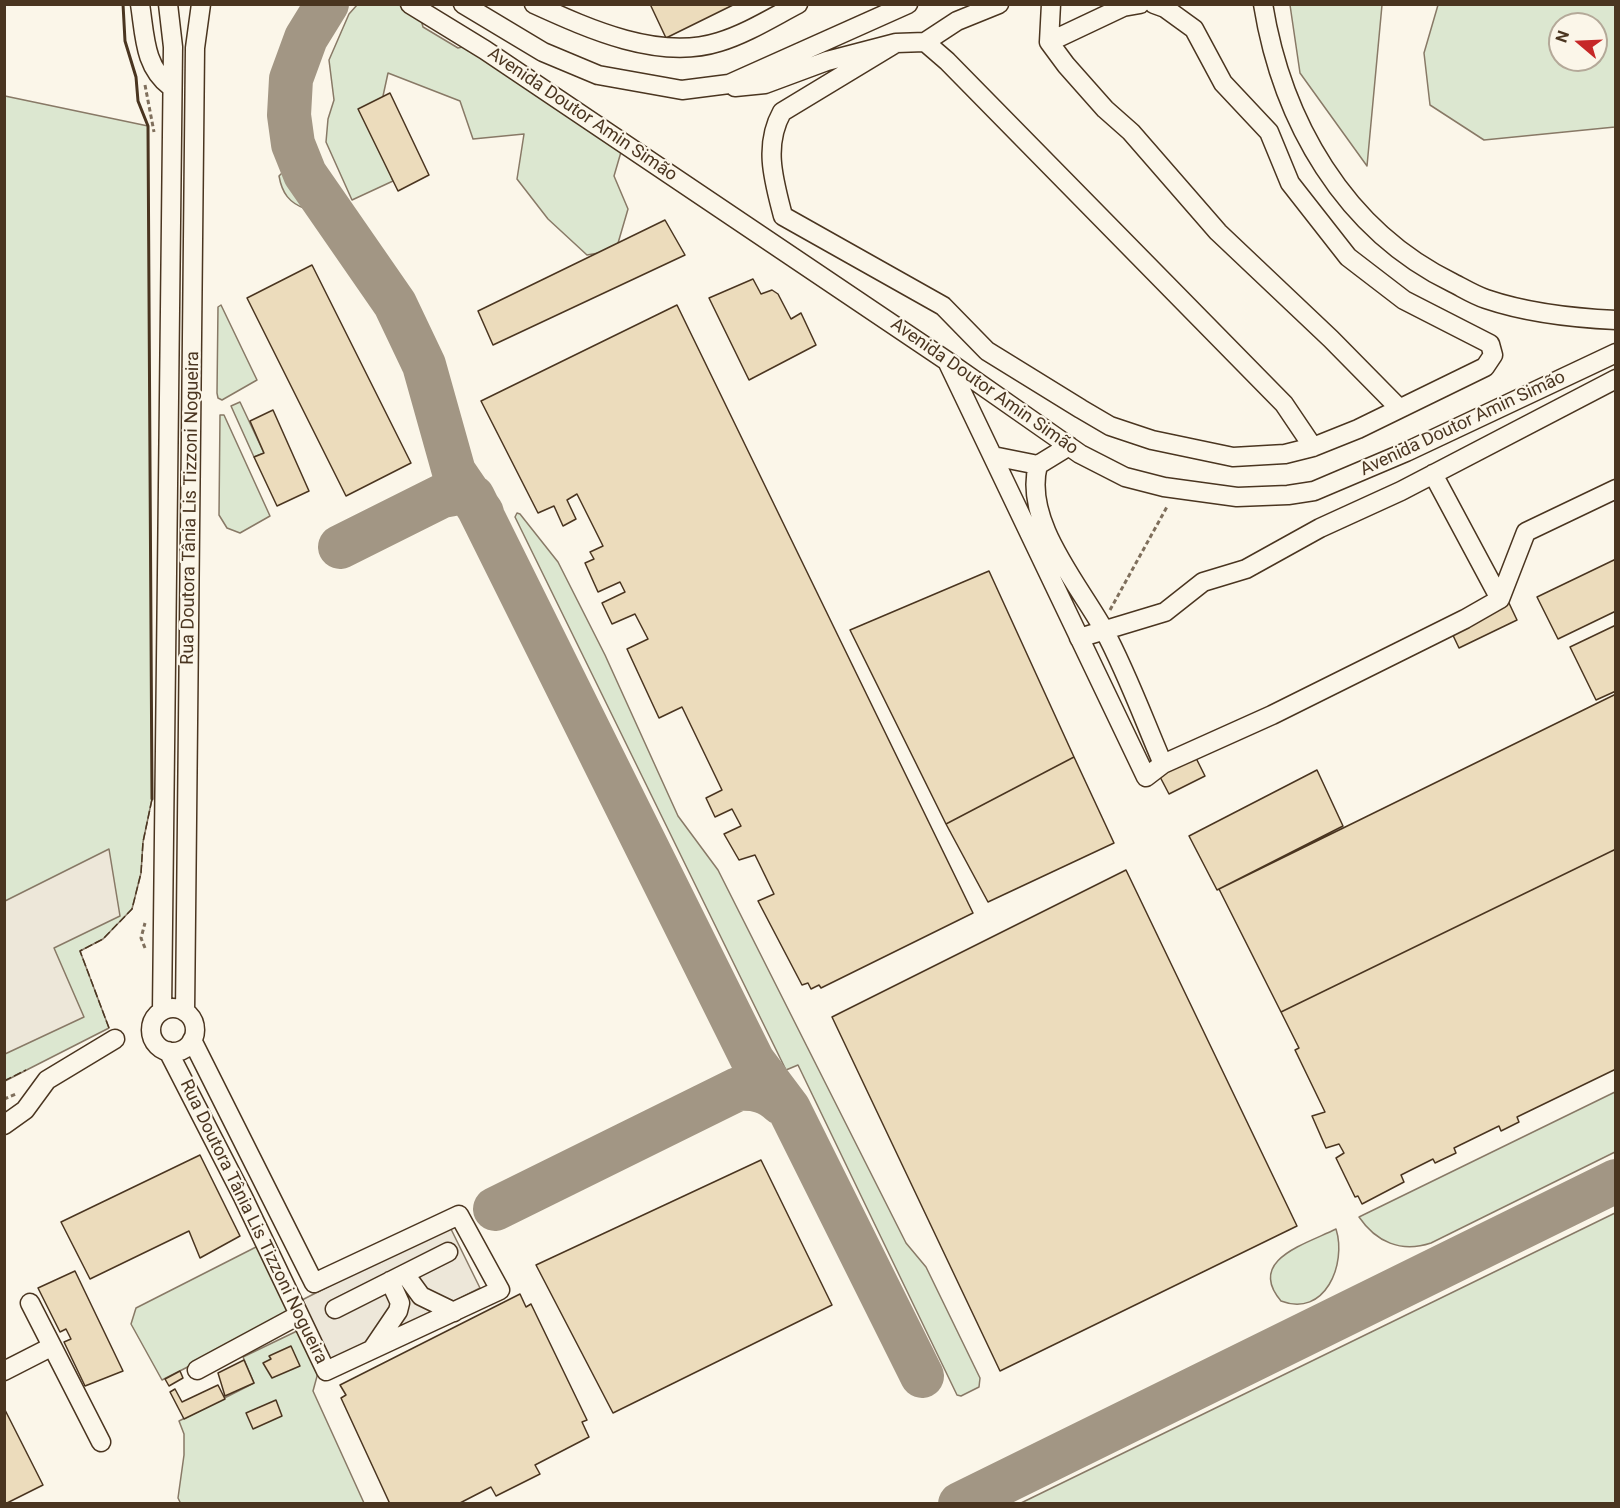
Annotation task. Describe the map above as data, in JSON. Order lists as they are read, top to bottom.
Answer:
{
  "streets": {
    "street": ["Avenida Doutor Amin Simão", "Rua Doutora Tânia Lis Tizzoni Nogueira"]
  },
  "north": "left"
}
